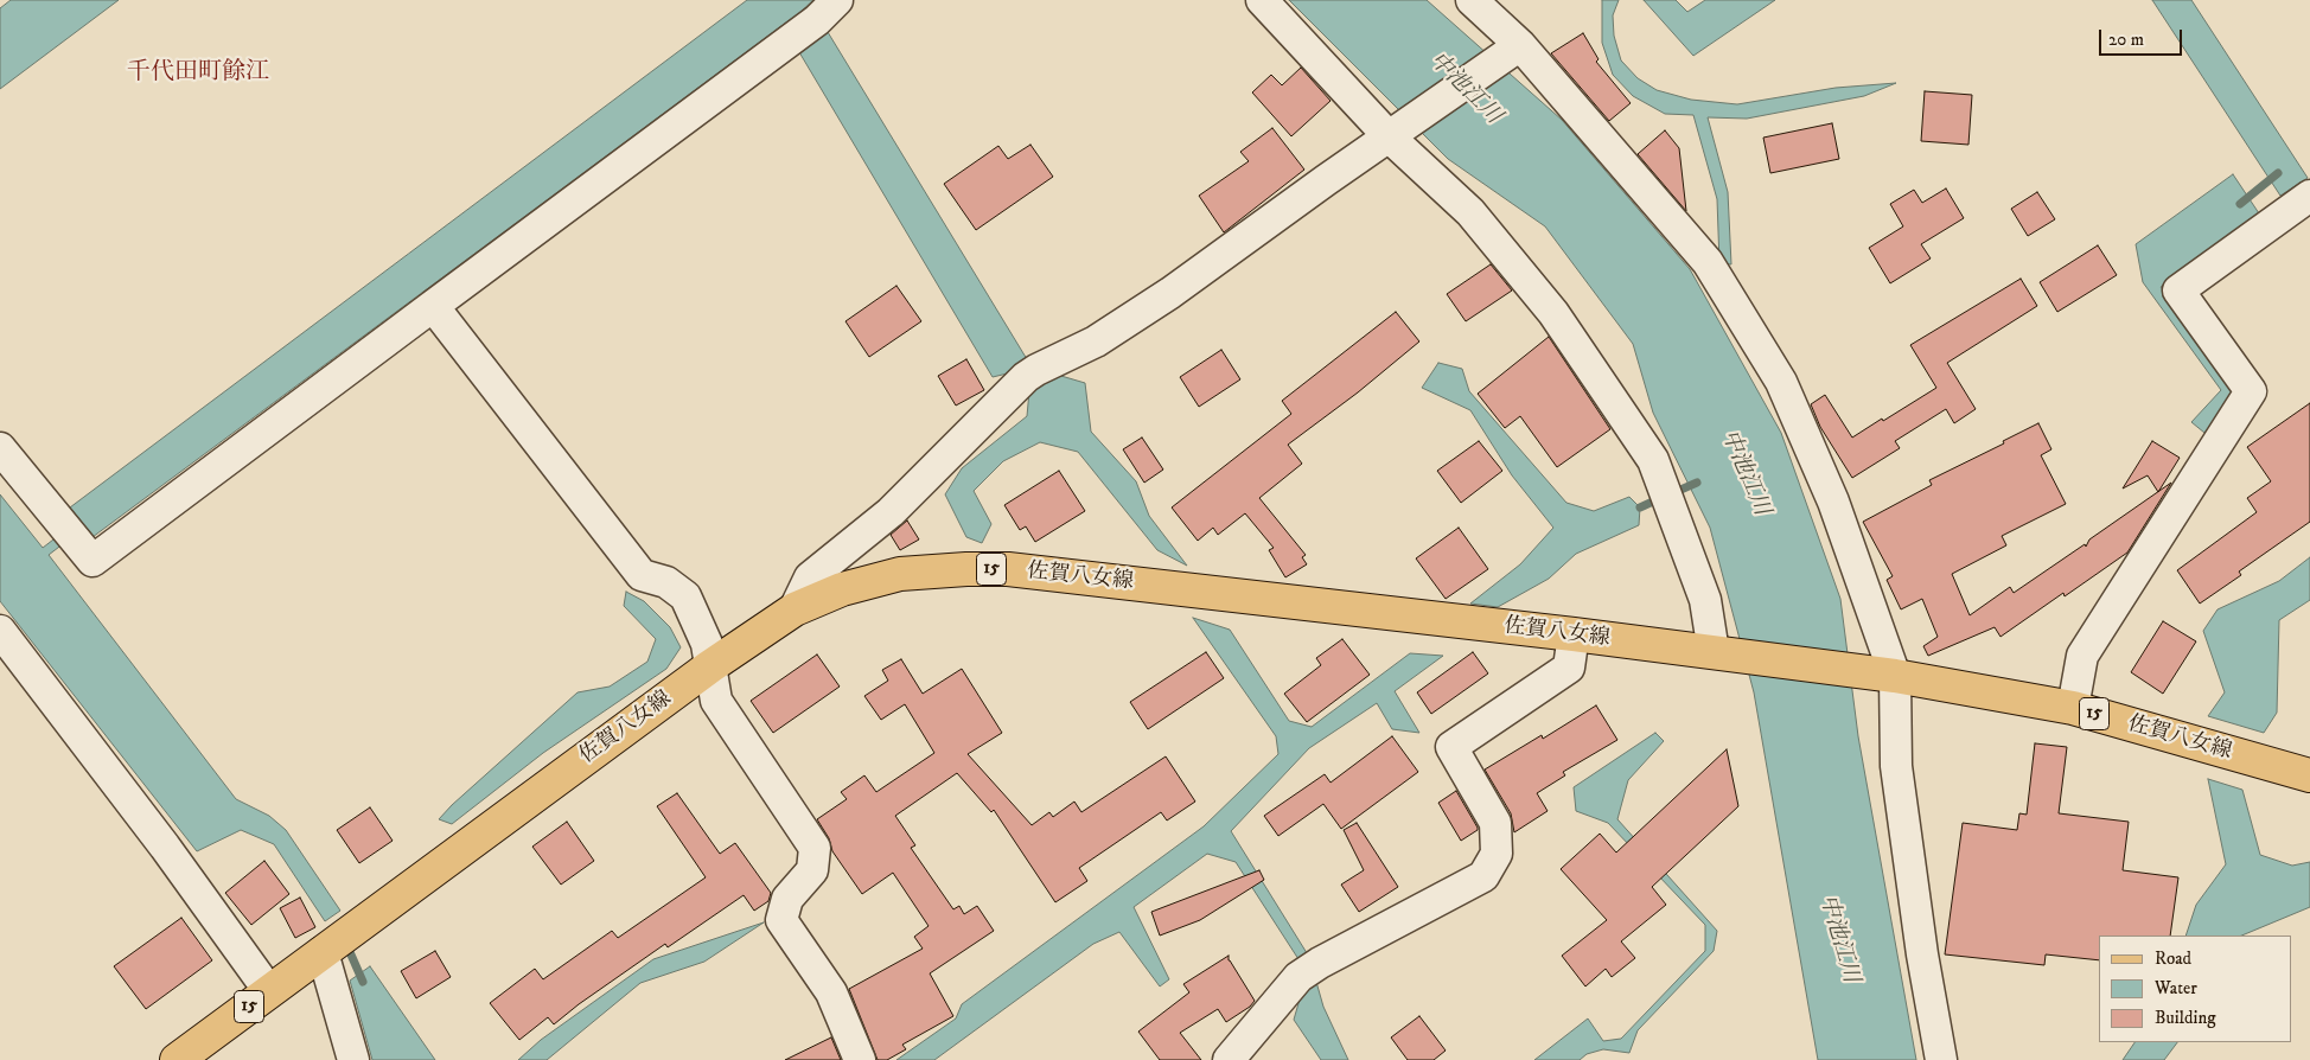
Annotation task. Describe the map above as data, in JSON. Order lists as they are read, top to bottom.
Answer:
{
  "streets": {
    "main road": ["15", "佐賀八女線"]
  },
  "crossings": [
    ["15", "佐賀八女線"]
  ],
  "districts": ["千代田町餘江"],
  "water": ["中池江川"],
  "legend": ["Road", "Water", "Building"],
  "scale_bar": "20 m"
}
